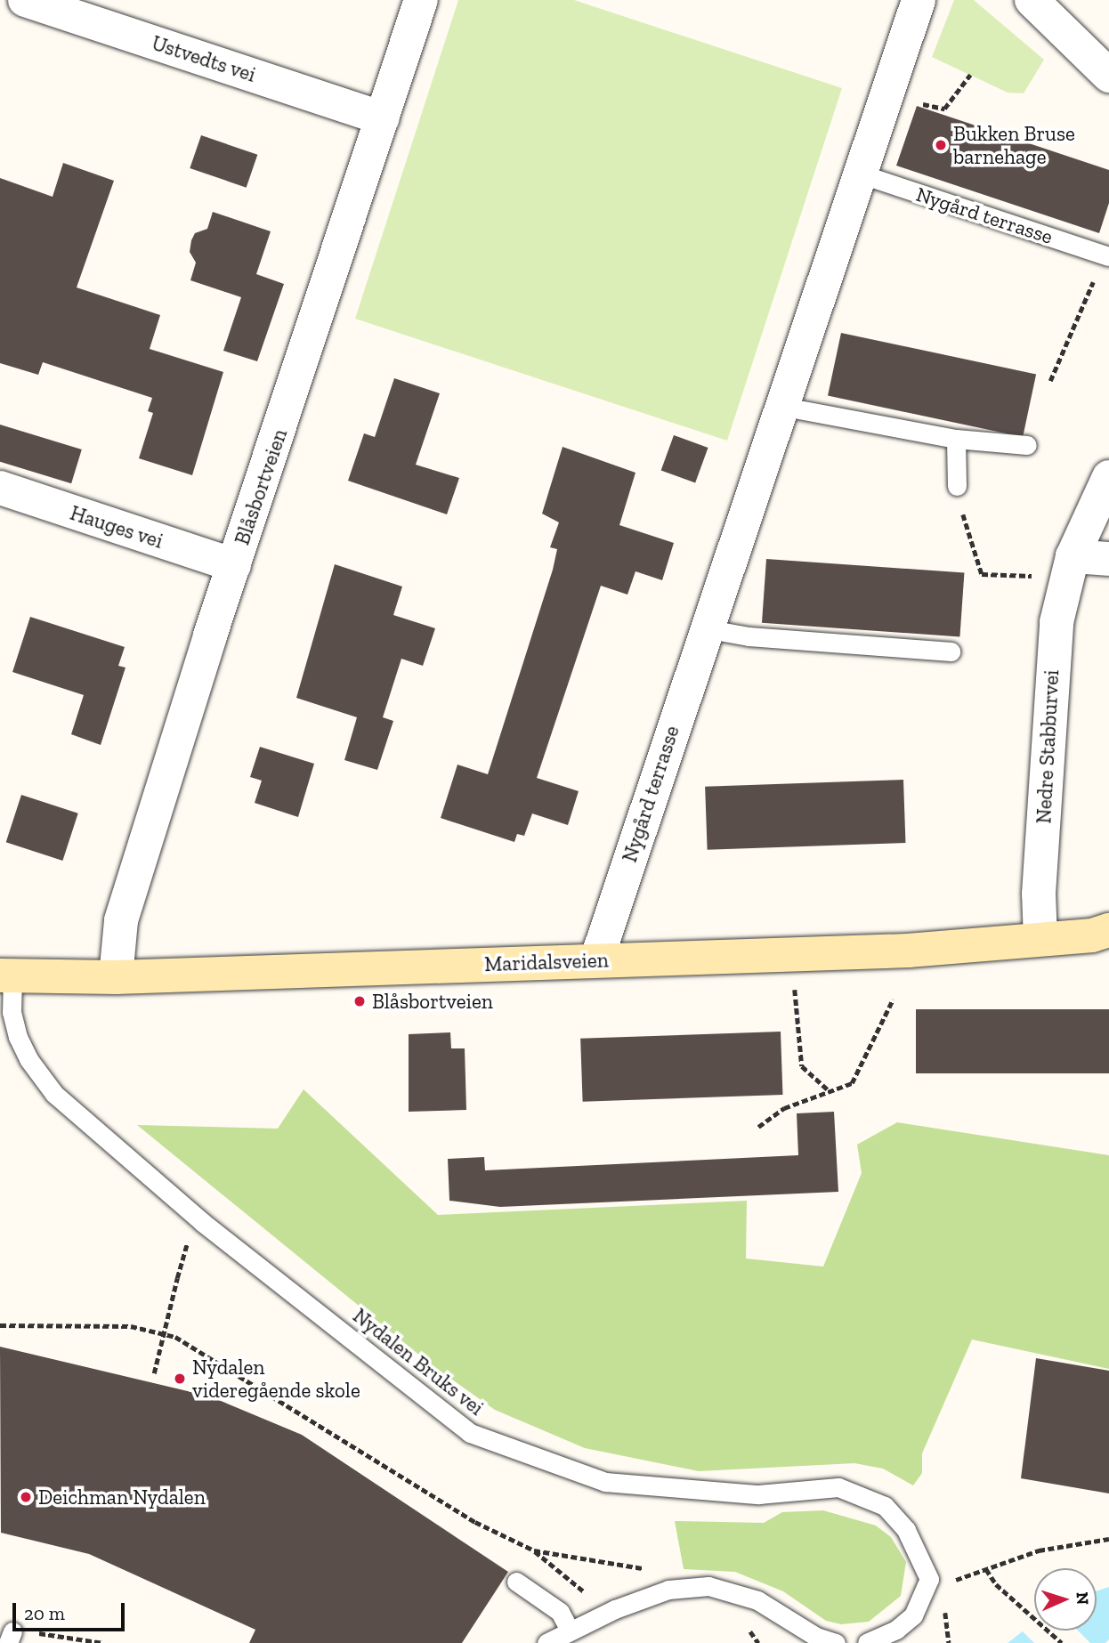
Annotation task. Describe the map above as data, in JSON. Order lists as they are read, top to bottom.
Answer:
{
  "streets": {
    "main road": ["Maridalsveien"],
    "street": [
      "Ustvedts vei",
      "Nygård terrasse",
      "Blåsbortveien",
      "Hauges vei",
      "Nedre Stabburvei"
    ],
    "lane": ["Nydalen Bruks vei"]
  },
  "crossings": [
    ["Ustvedts vei", "Blåsbortveien"],
    ["Nygård terrasse", "Maridalsveien"],
    ["Blåsbortveien", "Hauges vei"],
    ["Blåsbortveien", "Maridalsveien"],
    ["Nedre Stabburvei", "Maridalsveien"],
    ["Maridalsveien", "Nydalen Bruks vei"]
  ],
  "places": [
    "Bukken Bruse barnehage",
    "Blåsbortveien",
    "Nydalen videregående skole",
    "Deichman Nydalen"
  ],
  "scale_bar": "20 m",
  "north": "right"
}
